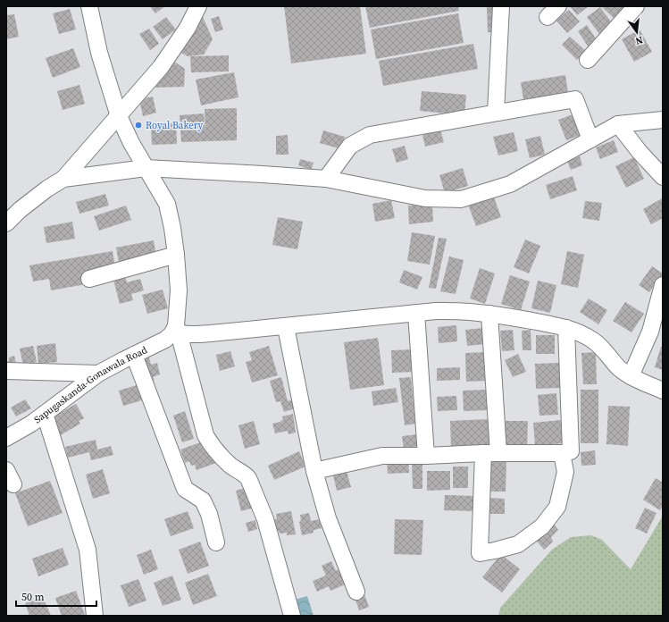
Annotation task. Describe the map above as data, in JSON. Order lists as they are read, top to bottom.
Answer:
{
  "streets": {
    "street": ["Sapugaskanda-Gonawala Road"]
  },
  "places": ["Royal Bakery"],
  "scale_bar": "50 m",
  "north": "bottom"
}
